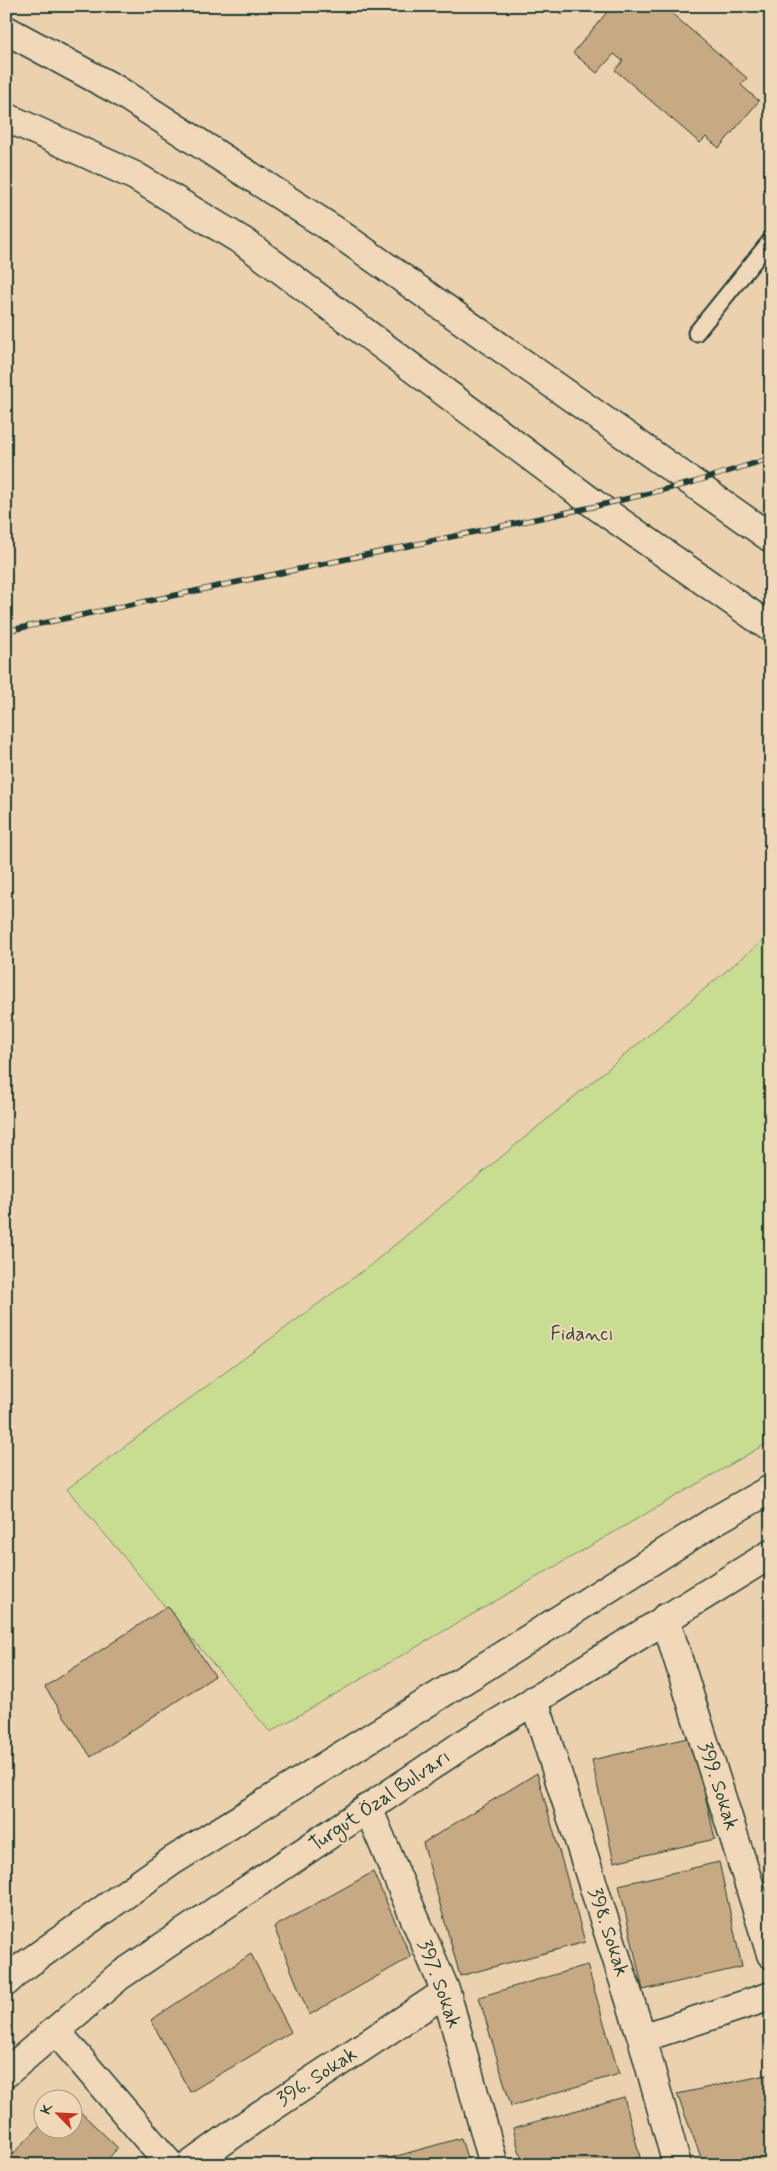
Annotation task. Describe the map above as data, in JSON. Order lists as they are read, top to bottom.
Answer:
{
  "streets": {
    "main road": [
      "399. Sokak",
      "Turgut Özal Bulvarı",
      "398. Sokak",
      "397. Sokak",
      "396. Sokak"
    ]
  },
  "crossings": [
    ["399. Sokak", "Turgut Özal Bulvarı"],
    ["Turgut Özal Bulvarı", "398. Sokak"],
    ["Turgut Özal Bulvarı", "397. Sokak"],
    ["397. Sokak", "396. Sokak"]
  ],
  "parks": ["Fidancı"],
  "north": "top left"
}
